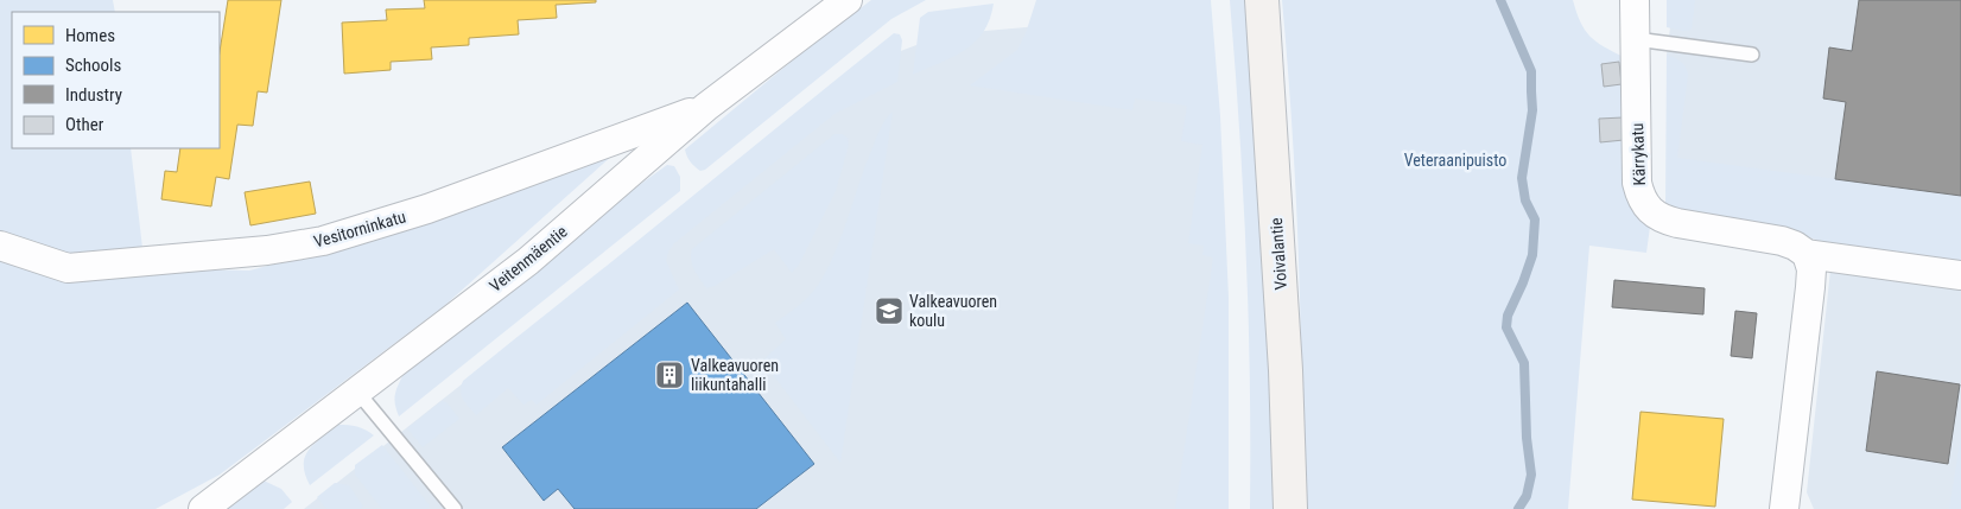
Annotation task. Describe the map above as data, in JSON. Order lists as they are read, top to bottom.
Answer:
{
  "streets": {
    "street": [
      "Kärrykatu",
      "Vesitorninkatu",
      "Voivalantie",
      "Veitenmäentie"
    ]
  },
  "crossings": [
    ["Vesitorninkatu", "Veitenmäentie"]
  ],
  "parks": ["Veteraanipuisto"],
  "places": {
    "school or university": ["Valkeavuoren koulu"],
    "building": ["Valkeavuoren liikuntahalli"]
  },
  "legend": [
    "Homes",
    "Schools",
    "Industry",
    "Other"
  ]
}
